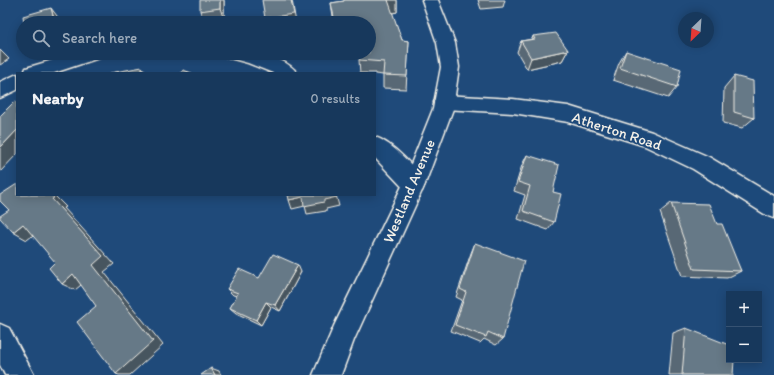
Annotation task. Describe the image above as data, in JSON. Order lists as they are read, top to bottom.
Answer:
{
  "streets": {
    "street": ["Atherton Road", "Westland Avenue"]
  },
  "crossings": [
    ["Atherton Road", "Westland Avenue"]
  ],
  "north": "bottom left",
  "page": {
    "search": "Search here",
    "heading": ["Nearby", "0 results"],
    "map_buttons": ["+", "−"]
  }
}
